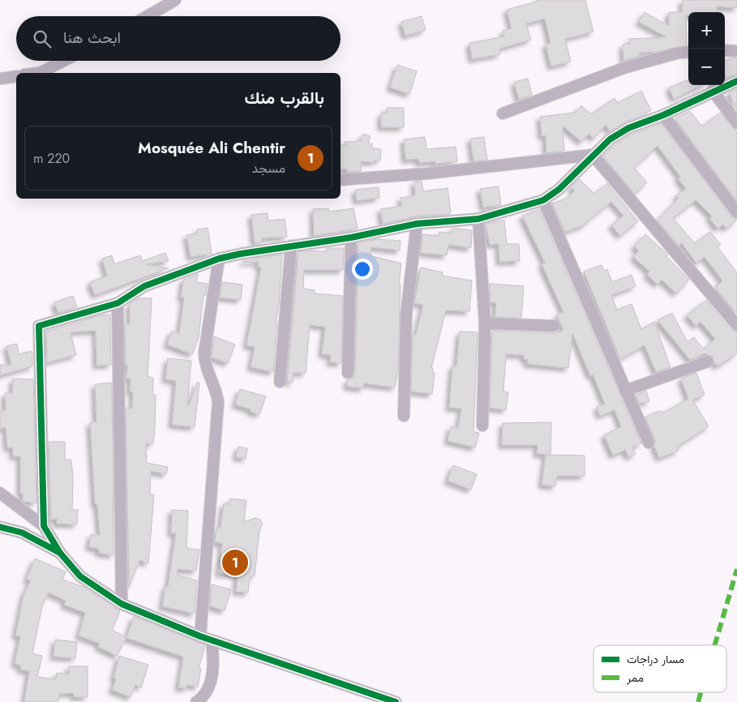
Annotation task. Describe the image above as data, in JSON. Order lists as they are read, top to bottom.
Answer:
{
  "legend": ["مسار دراجات", "ممر"],
  "page": {
    "map_buttons": ["+", "−"],
    "search": "ابحث هنا",
    "heading": "بالقرب منك",
    "list": [
      {
        "mark": "1",
        "name": "Mosquée Ali Chentir",
        "note": "مسجد",
        "value": "220 m"
      }
    ],
    "pins": "1"
  }
}
